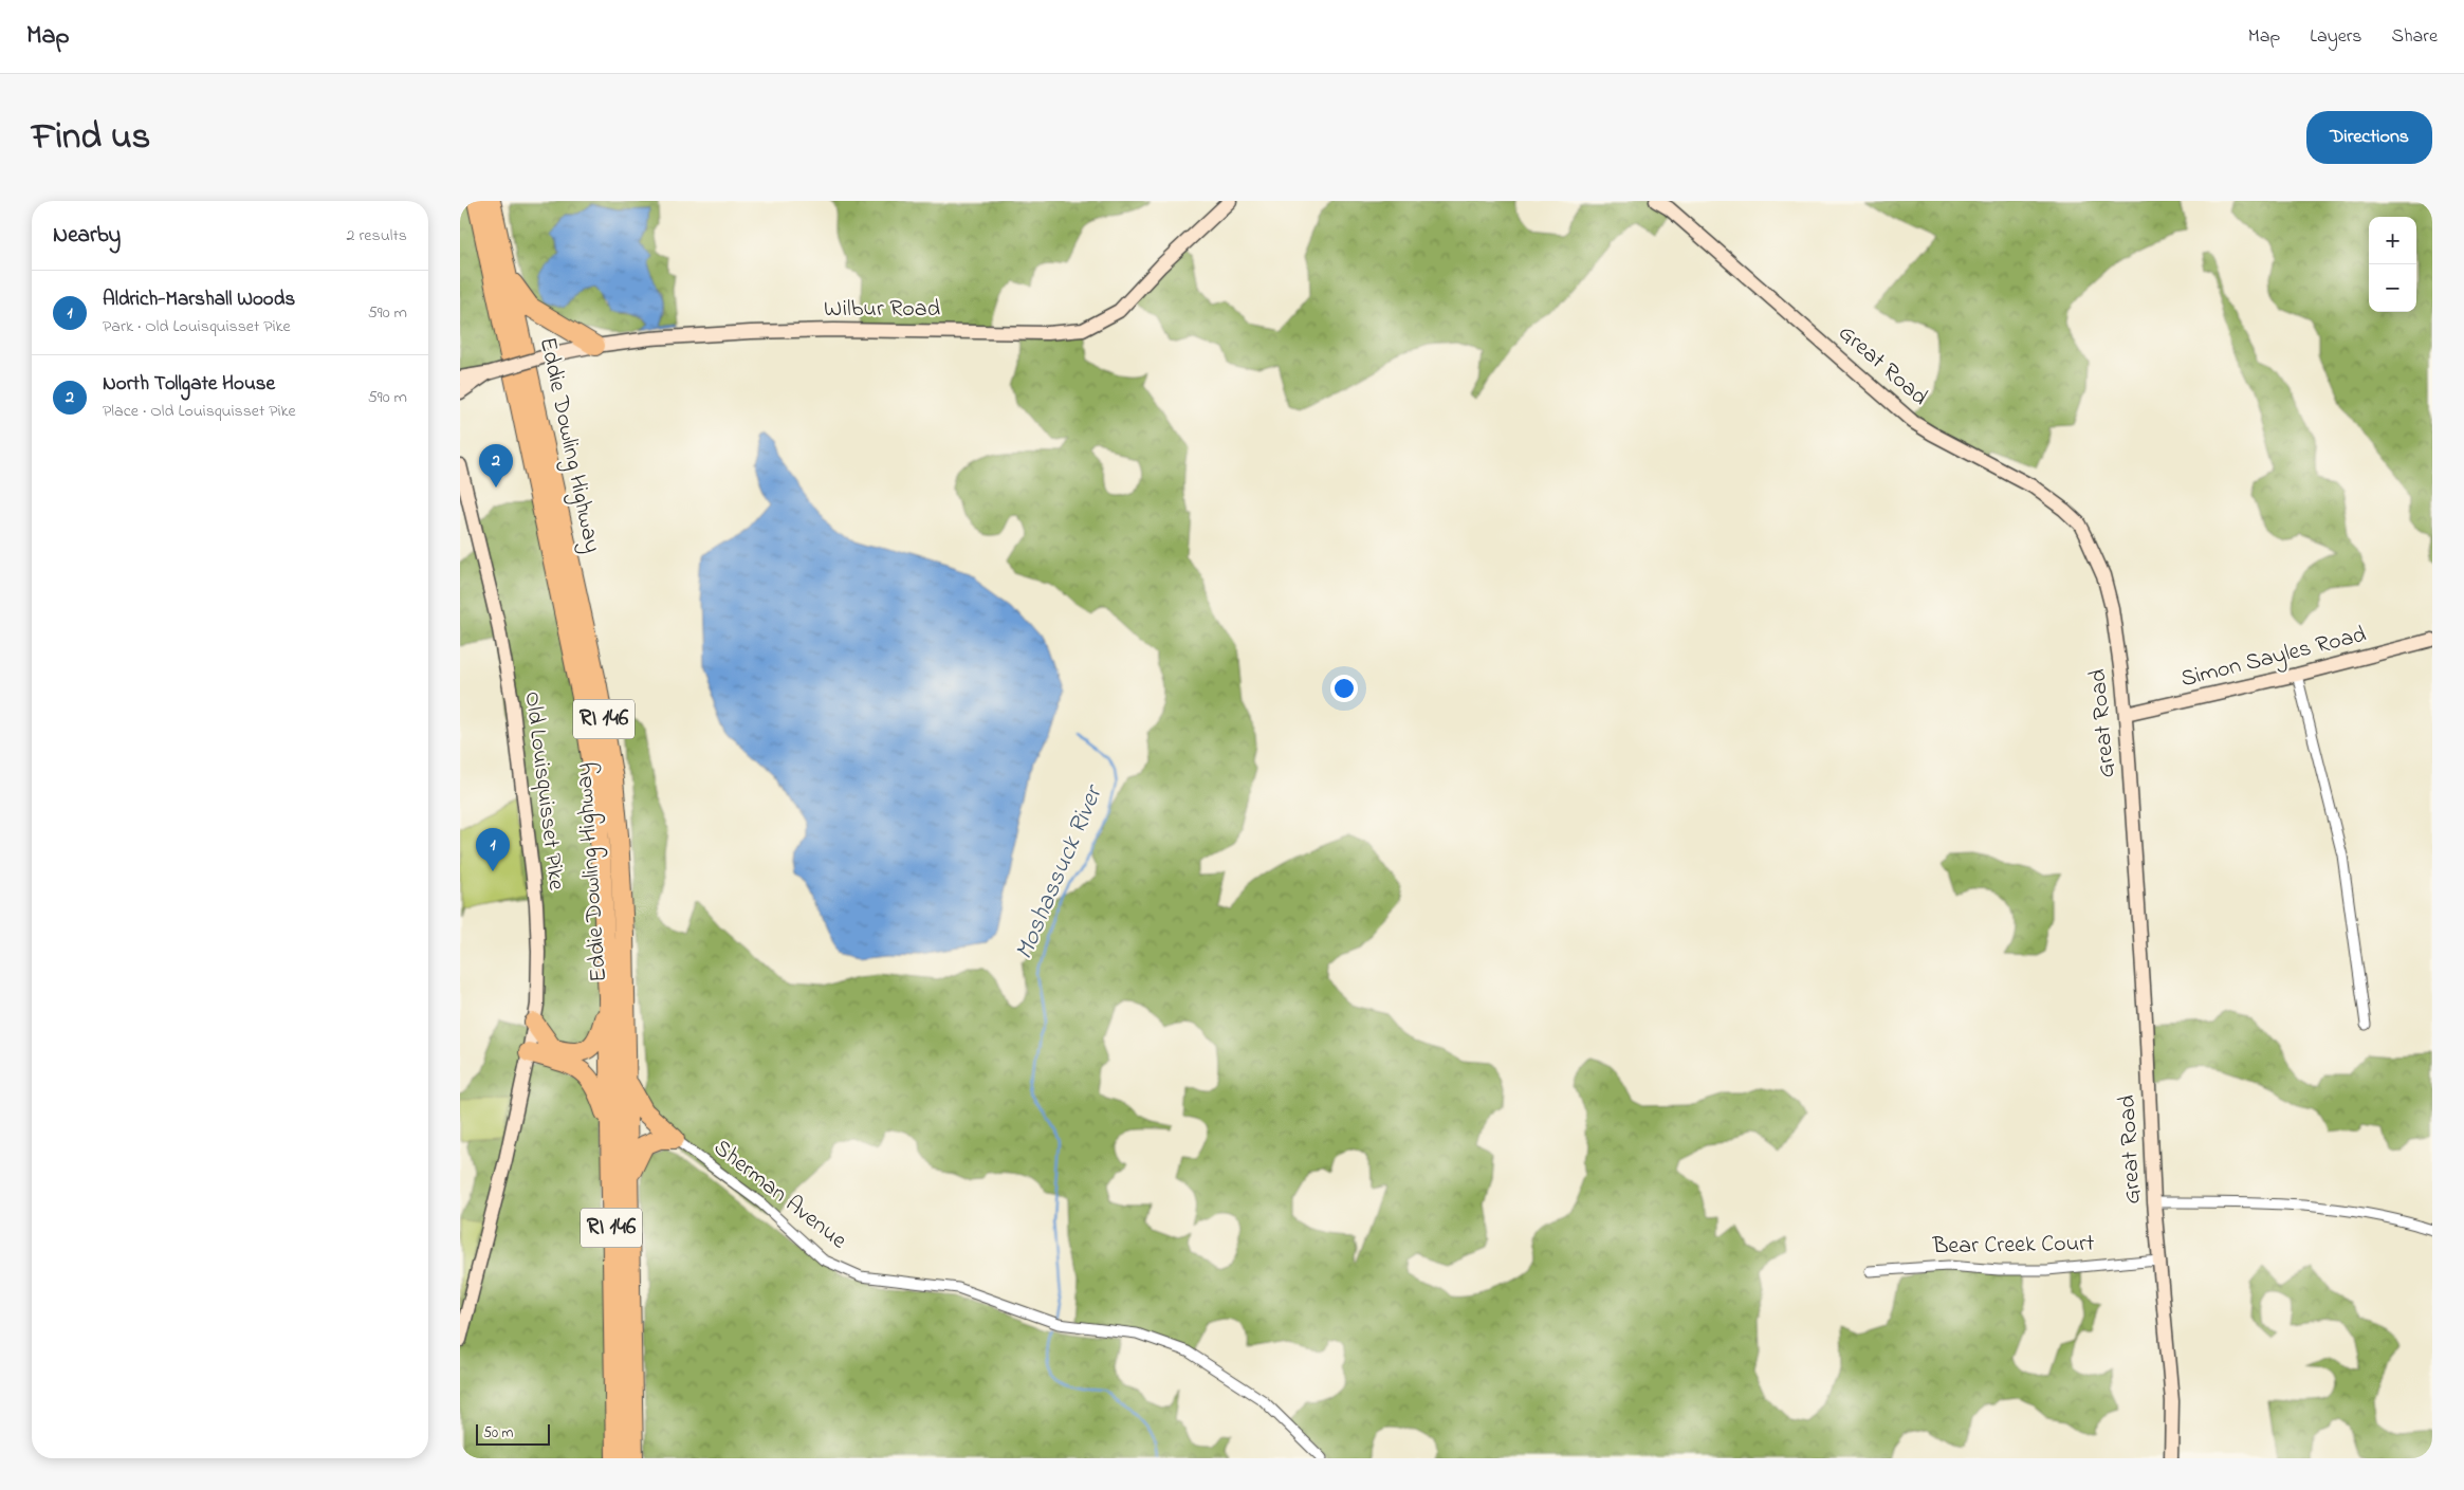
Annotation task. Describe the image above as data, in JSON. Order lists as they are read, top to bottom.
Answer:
{
  "streets": {
    "highway": ["Eddie Dowling Highway", "RI 146"],
    "street": [
      "Wilbur Road",
      "Great Road",
      "Simon Sayles Road",
      "Old Louisquisset Pike",
      "Sherman Avenue",
      "Bear Creek Court"
    ]
  },
  "crossings": [
    ["Great Road", "Simon Sayles Road"],
    ["Great Road", "Bear Creek Court"]
  ],
  "water": ["Moshassuck River"],
  "scale_bar": "50 m",
  "page": {
    "header": "Map",
    "nav": ["Map", "Layers", "Share"],
    "title": "Find us",
    "buttons": "Directions",
    "heading": ["Nearby", "2 results"],
    "map_buttons": ["+", "−"],
    "list": [
      {
        "mark": "1",
        "name": "Aldrich-Marshall Woods",
        "note": "Park · Old Louisquisset Pike",
        "value": "590 m"
      },
      {
        "mark": "2",
        "name": "North Tollgate House",
        "note": "Place · Old Louisquisset Pike",
        "value": "590 m"
      }
    ],
    "pins": ["2", "1"],
    "scale": "50 m"
  }
}
